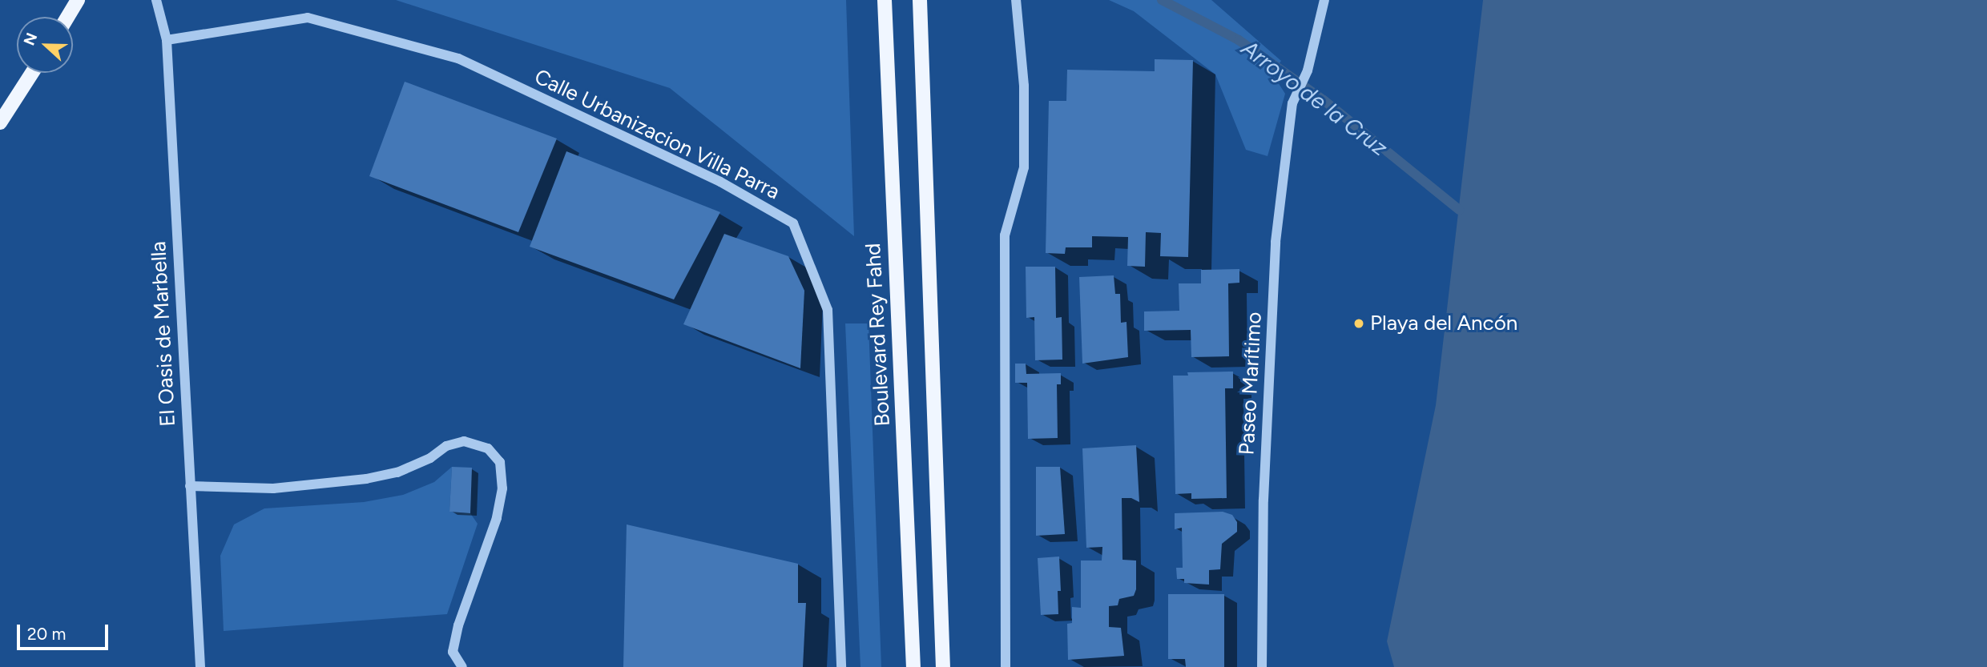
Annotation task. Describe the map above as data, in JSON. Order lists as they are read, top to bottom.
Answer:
{
  "streets": {
    "main road": ["Boulevard Rey Fahd"],
    "street": ["Calle Urbanizacion Villa Parra", "El Oasis de Marbella", "Paseo Marítimo"]
  },
  "crossings": [
    ["Calle Urbanizacion Villa Parra", "El Oasis de Marbella"]
  ],
  "water": ["Arroyo de la Cruz"],
  "places": ["Playa del Ancón"],
  "scale_bar": "20 m",
  "north": "left"
}
